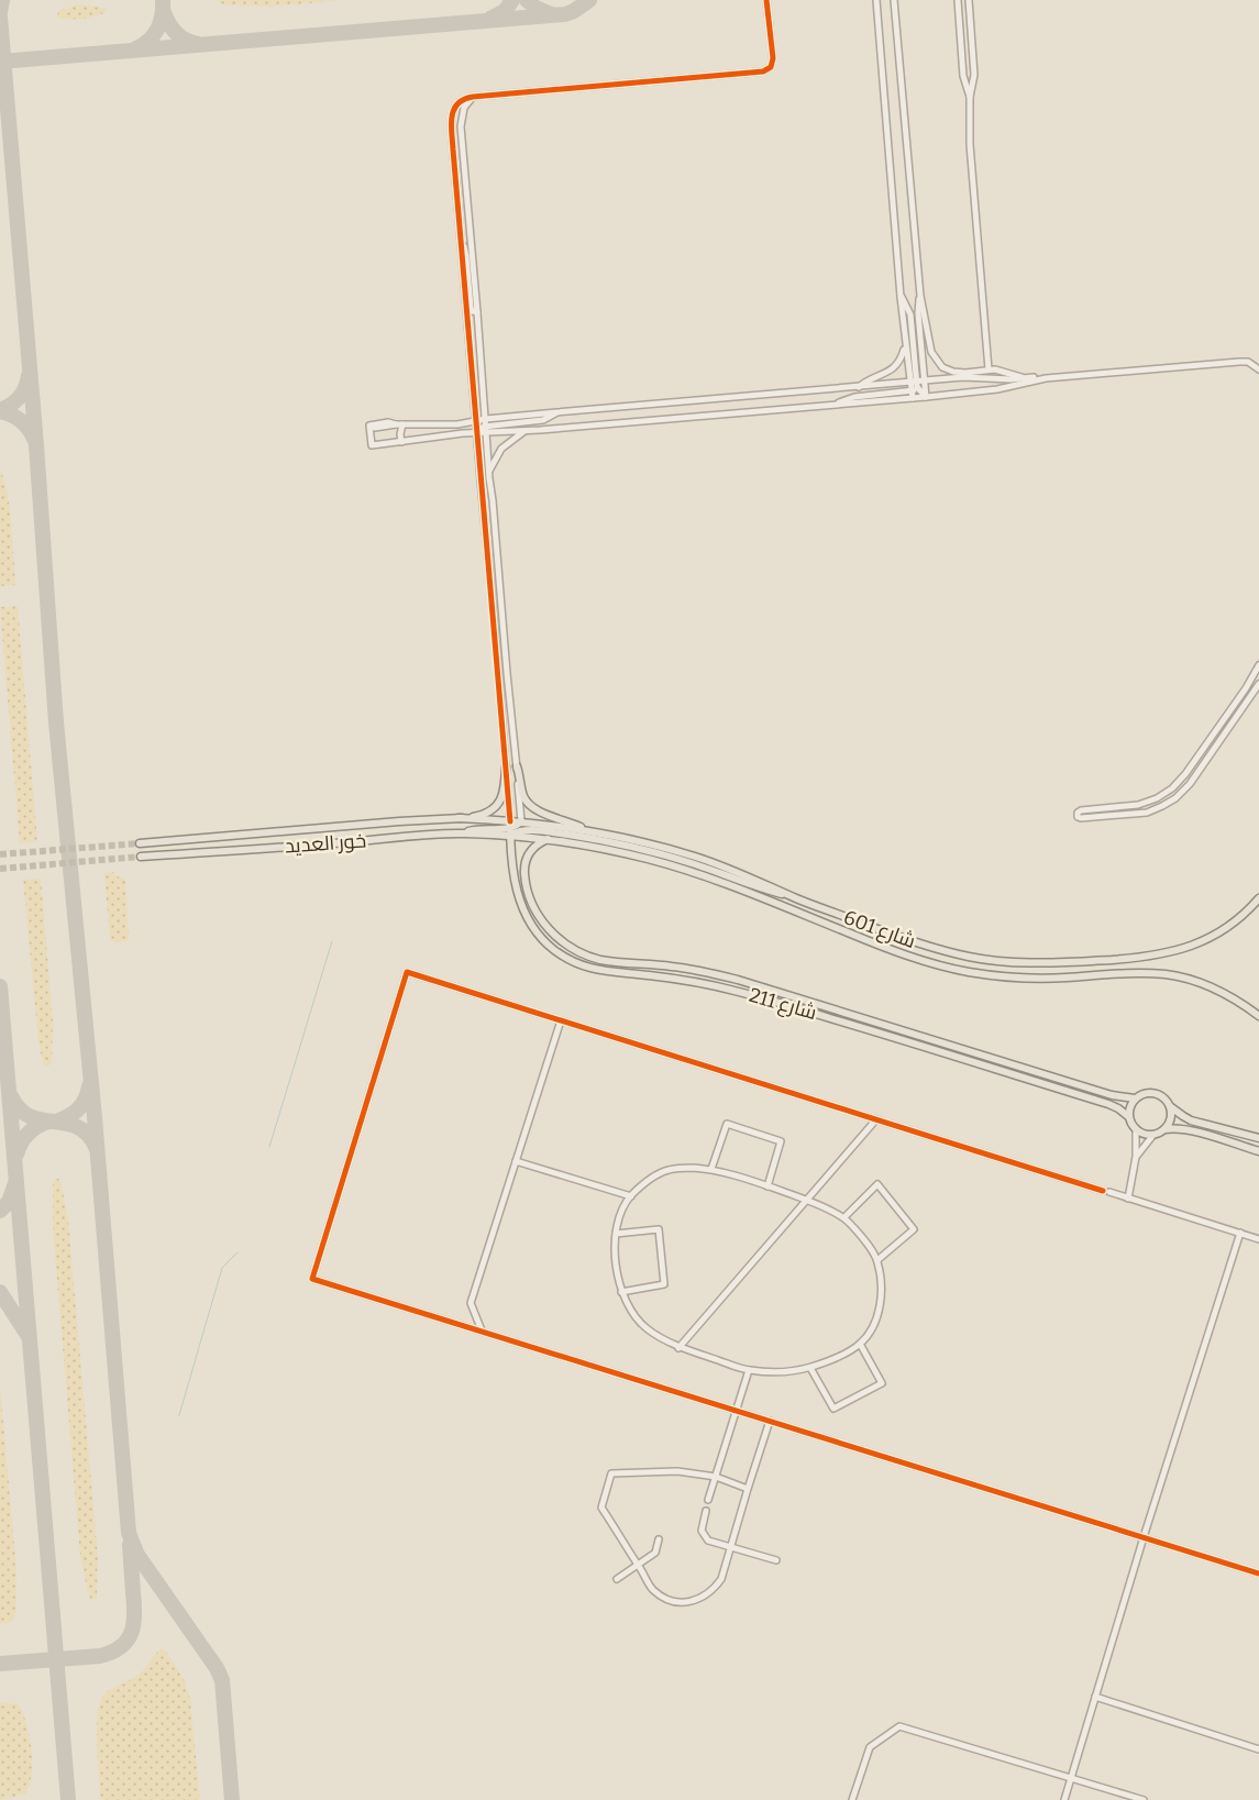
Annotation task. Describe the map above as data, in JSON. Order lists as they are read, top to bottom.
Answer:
{
  "streets": {
    "main road": ["خور العديد", "شارع 601", "شارع 211"]
  },
  "crossings": [
    ["خور العديد", "شارع 601"],
    ["خور العديد", "شارع 211"],
    ["شارع 601", "شارع 211"]
  ]
}
